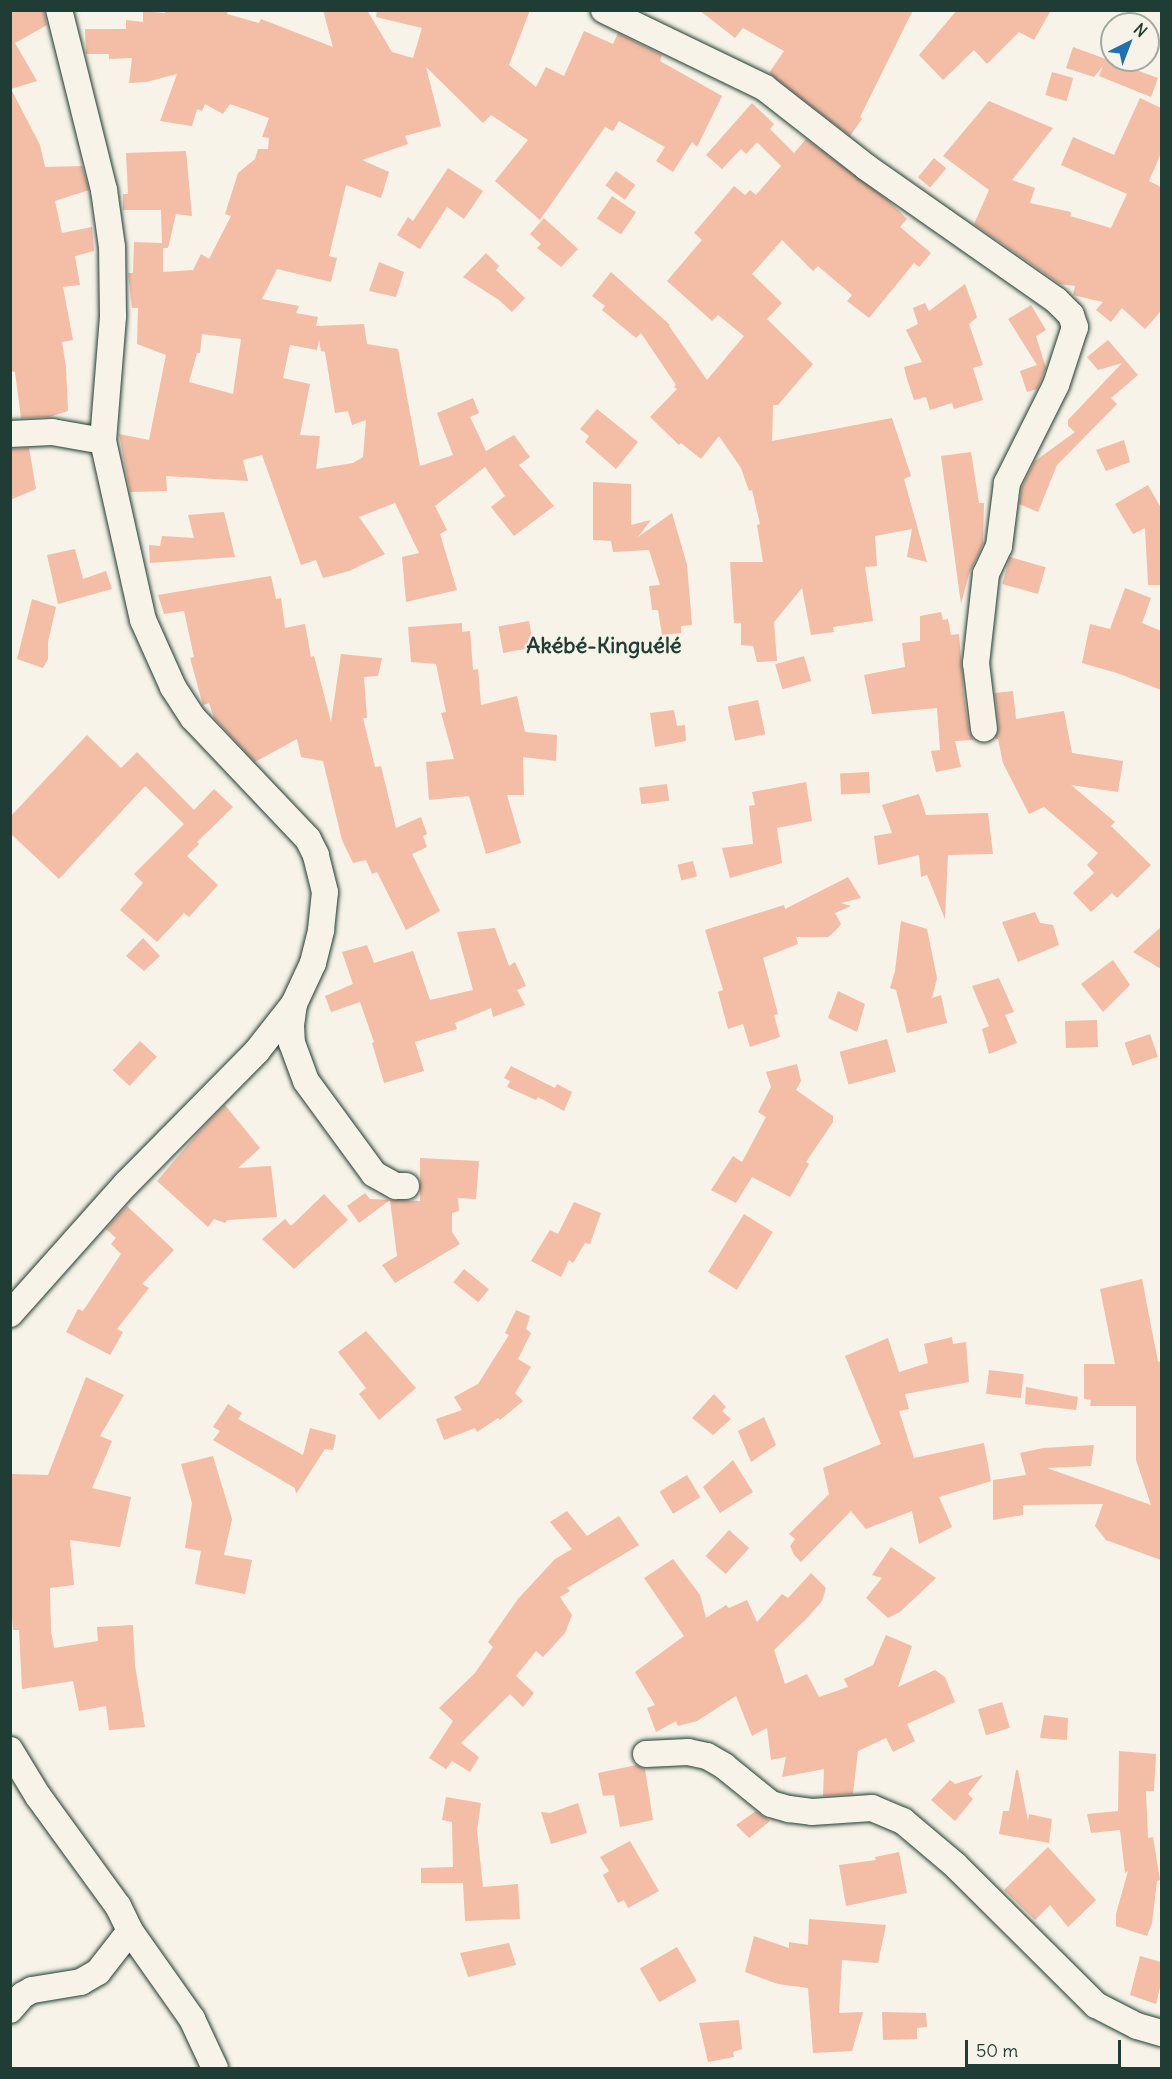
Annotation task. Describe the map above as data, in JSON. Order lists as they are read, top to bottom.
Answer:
{
  "districts": ["Akébé-Kinguélé"],
  "scale_bar": "50 m",
  "north": "top right"
}
